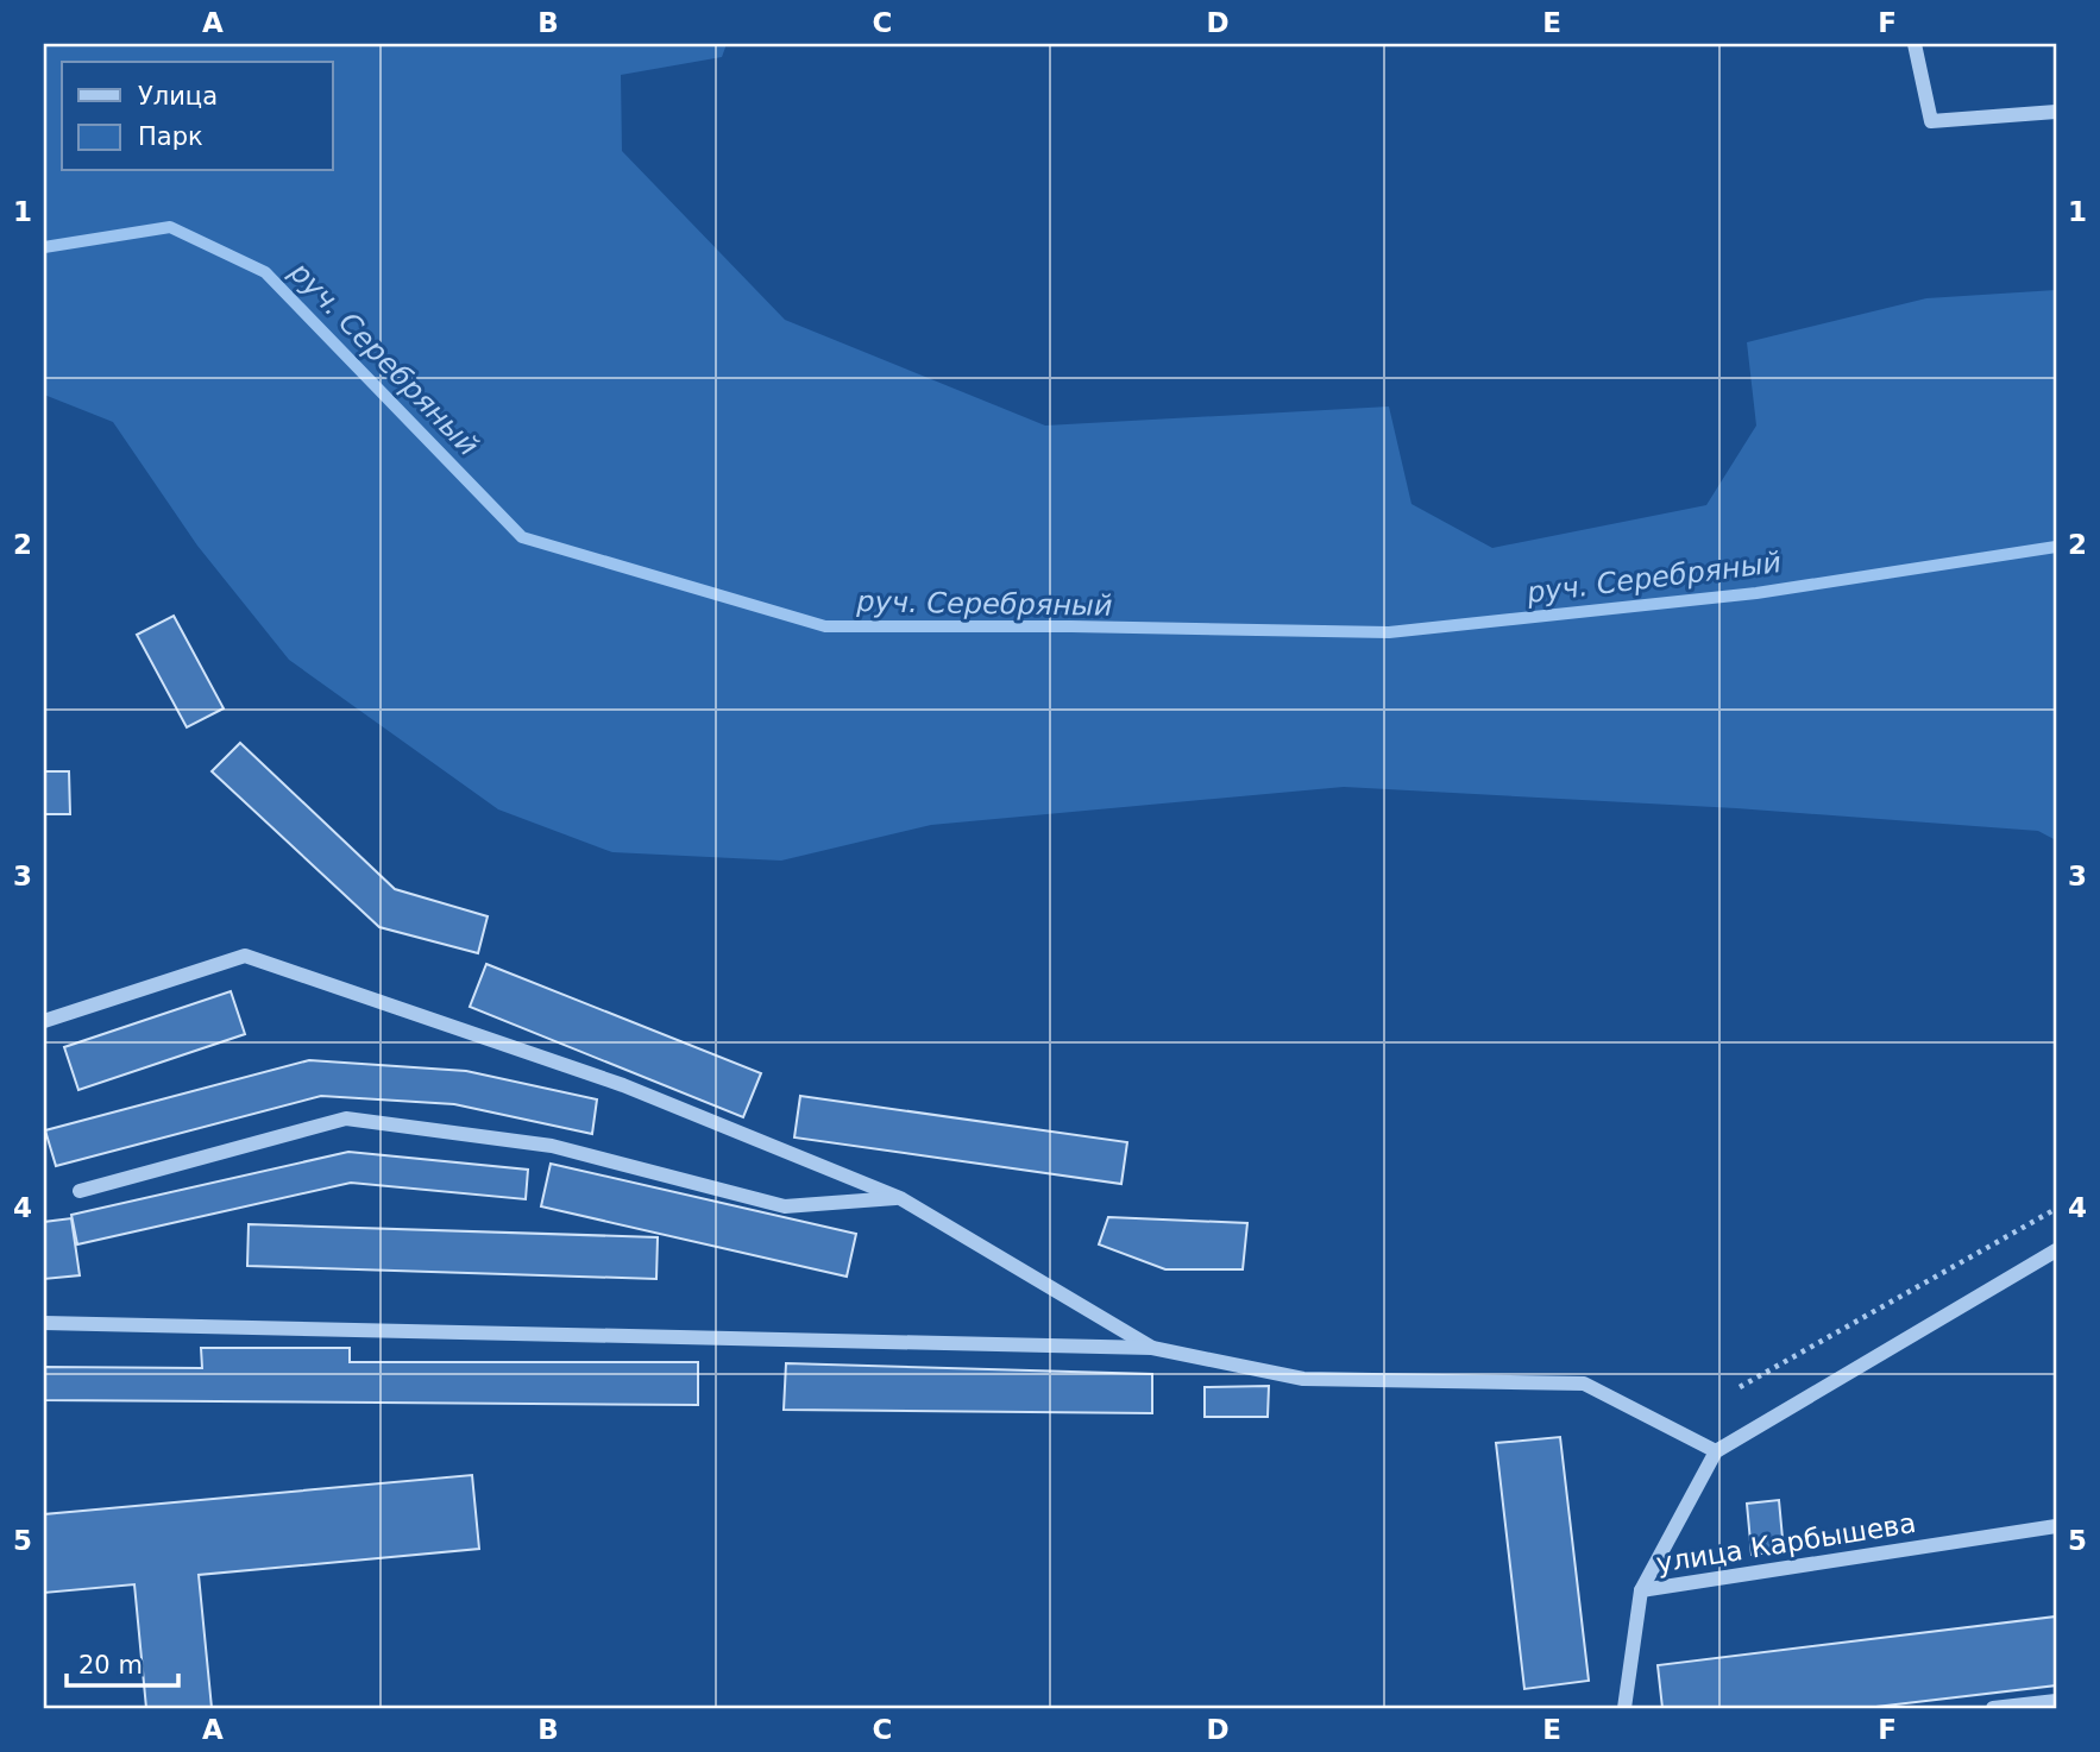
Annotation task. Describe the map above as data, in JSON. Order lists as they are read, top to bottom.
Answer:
{
  "streets": {
    "street": ["улица Карбышева"]
  },
  "water": ["руч. Серебряный"],
  "legend": ["Улица", "Парк"],
  "scale_bar": "20 m",
  "grid": {
    "columns": [
      "A",
      "B",
      "C",
      "D",
      "E",
      "F"
    ],
    "rows": [
      "1",
      "2",
      "3",
      "4",
      "5"
    ]
  }
}
